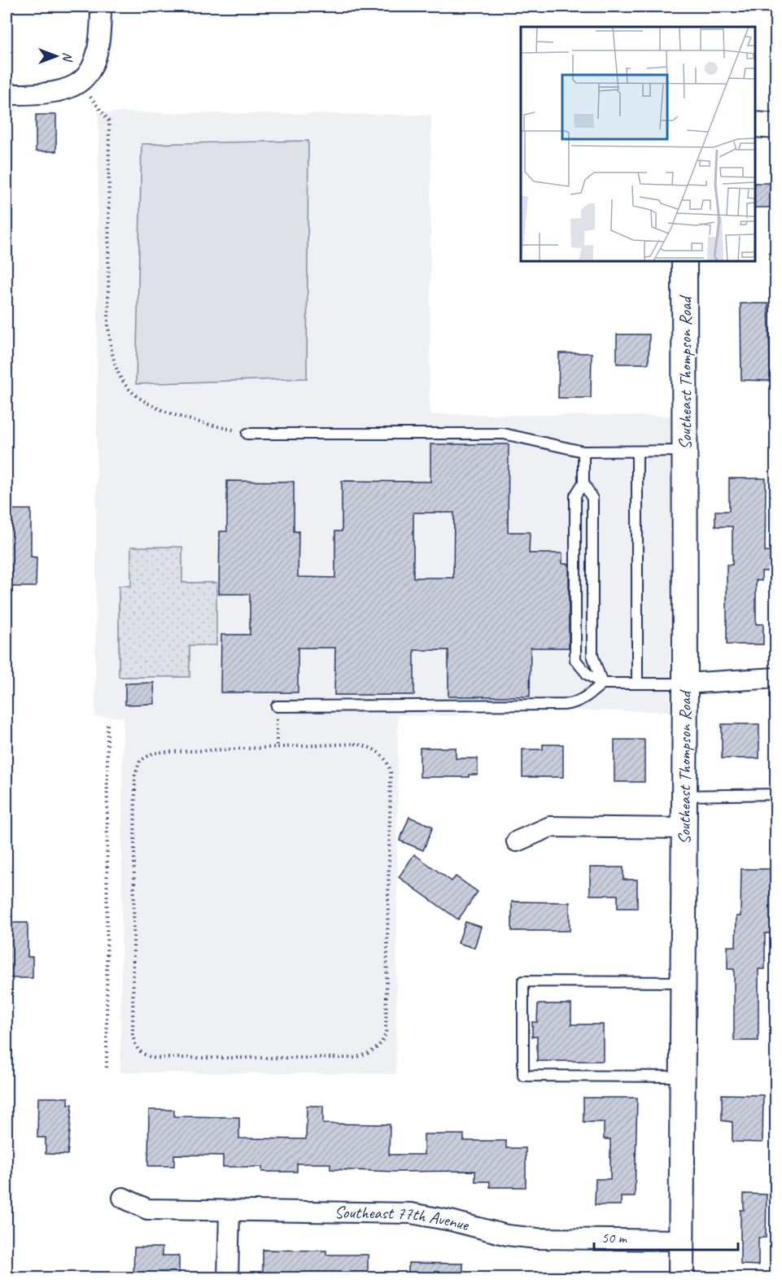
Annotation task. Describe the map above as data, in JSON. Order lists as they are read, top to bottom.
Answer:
{
  "streets": {
    "street": ["Southeast Thompson Road", "Southeast 77th Avenue"]
  },
  "crossings": [
    ["Southeast Thompson Road", "Southeast 77th Avenue"]
  ],
  "scale_bar": "50 m",
  "north": "right"
}
